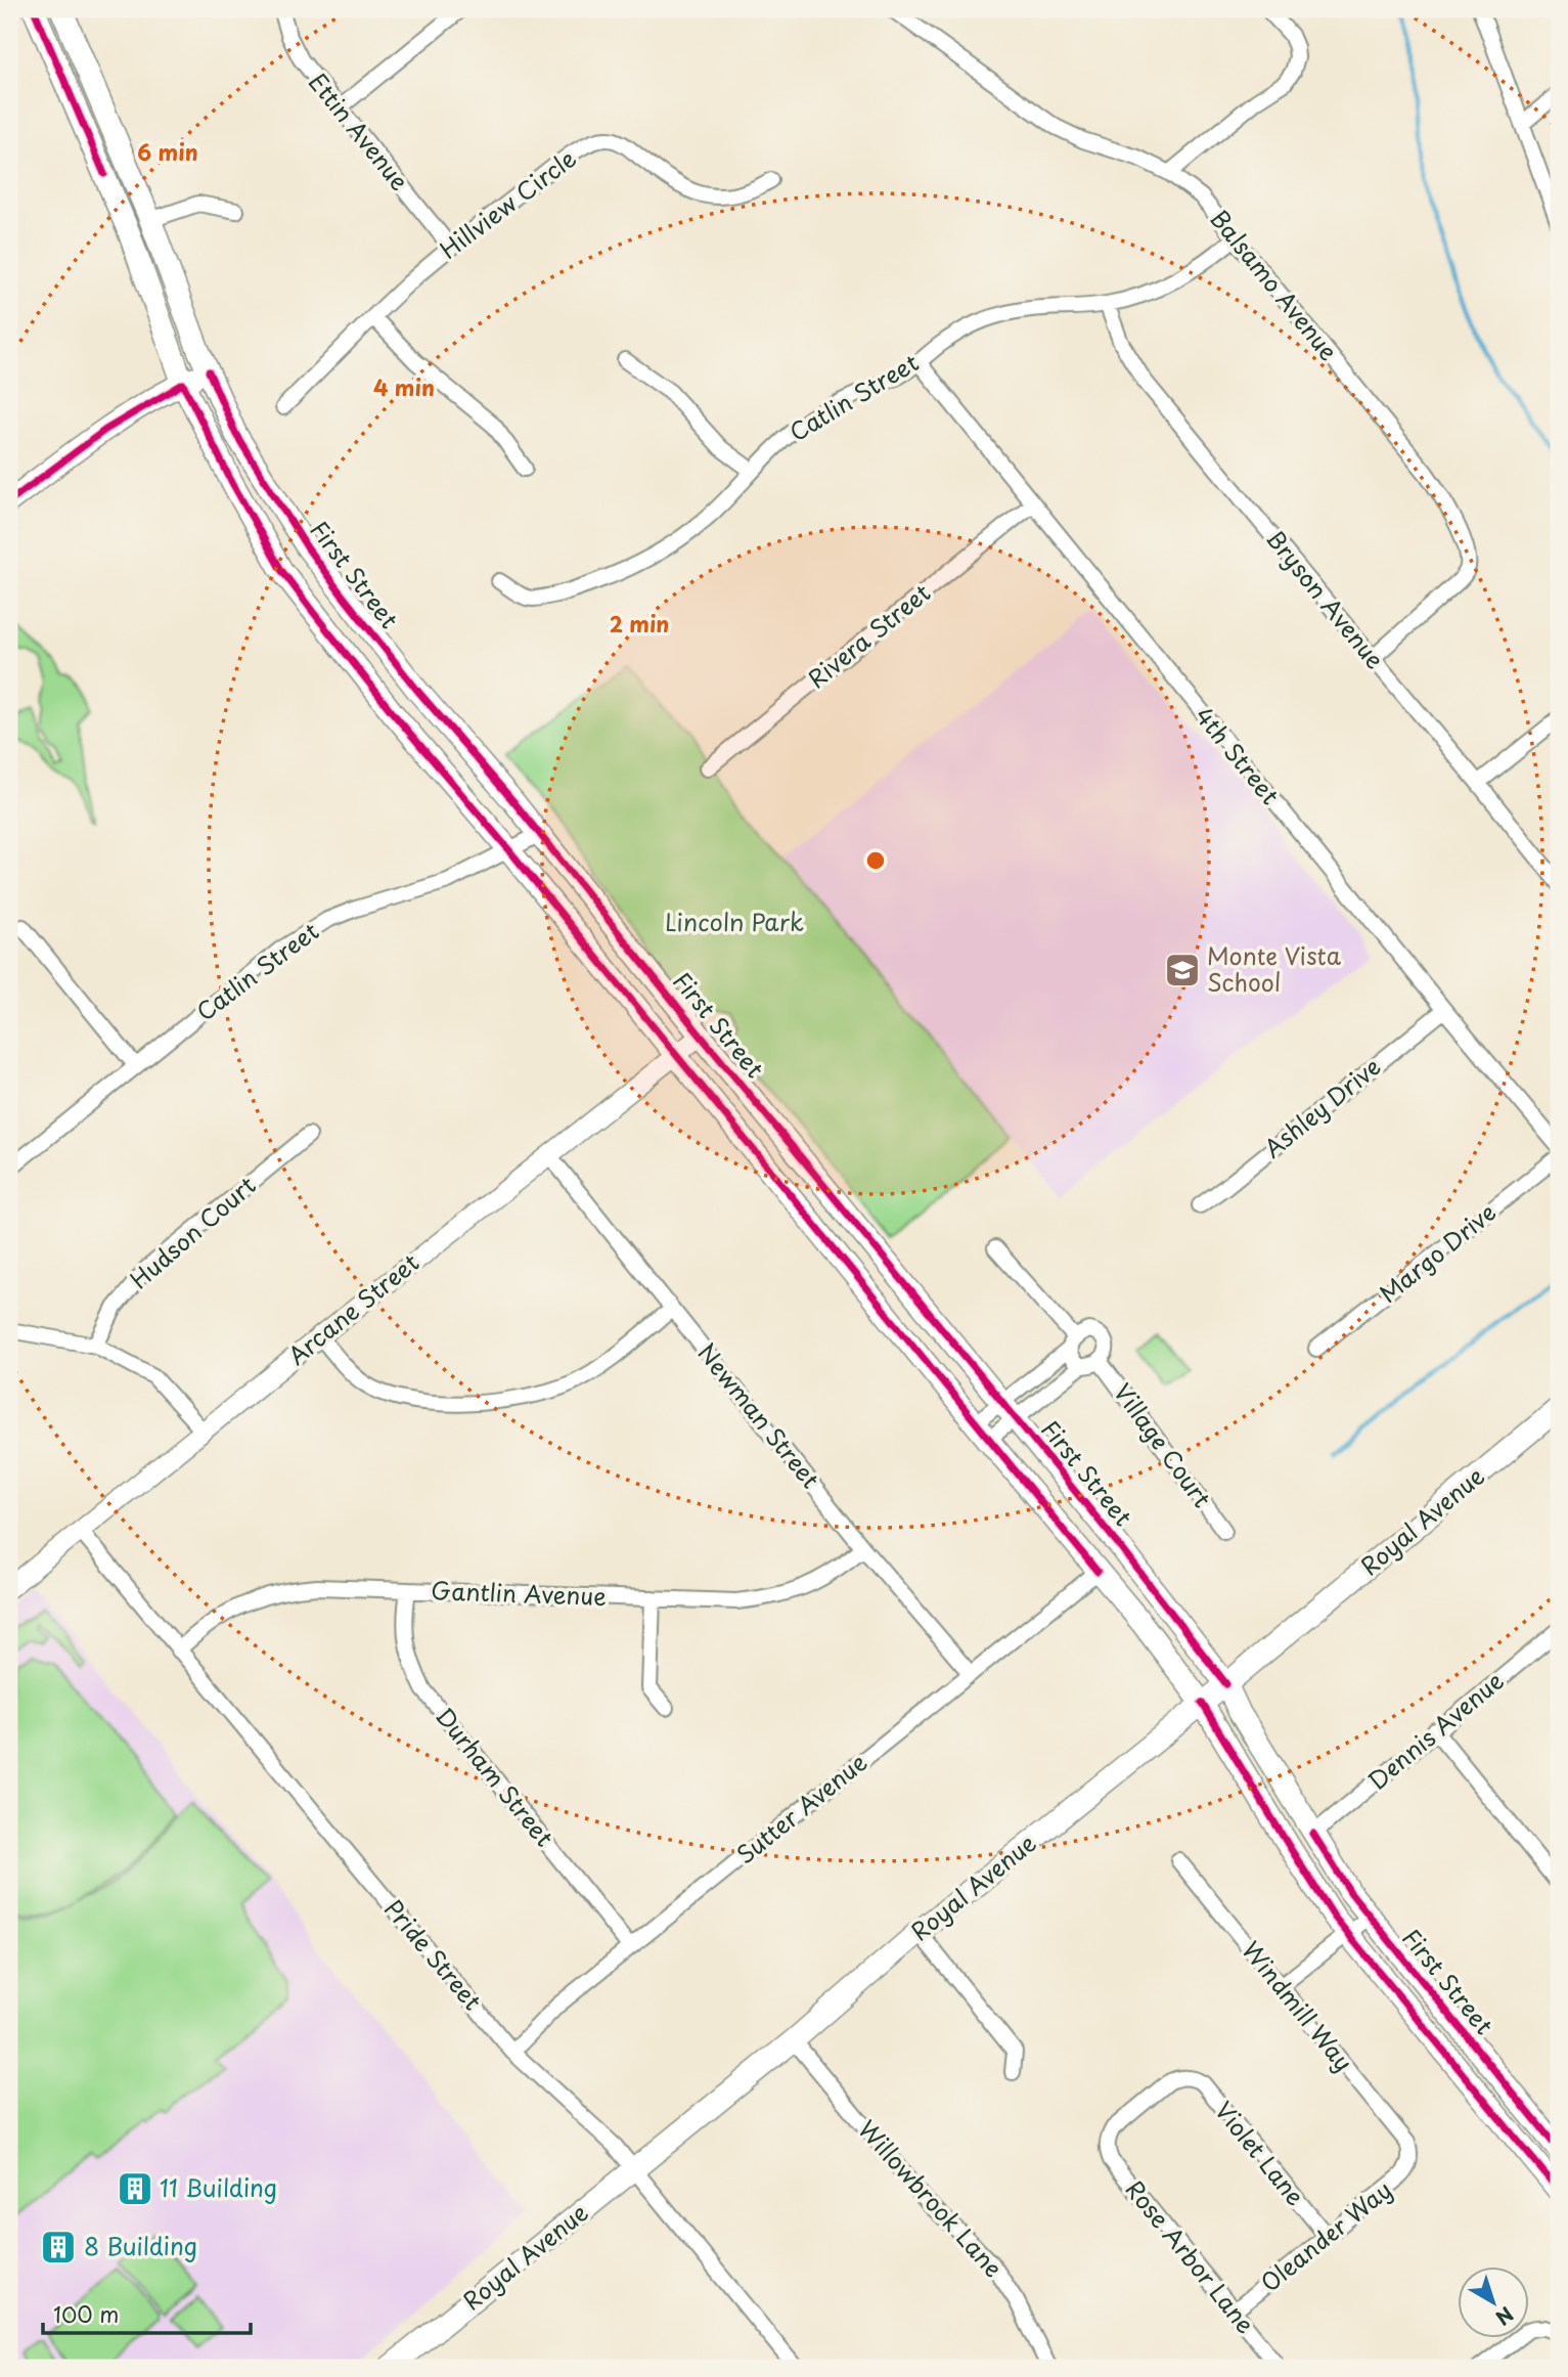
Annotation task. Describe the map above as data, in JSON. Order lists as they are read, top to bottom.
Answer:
{
  "streets": {
    "main road": ["First Street", "Royal Avenue"],
    "street": [
      "Ettin Avenue",
      "Hillview Circle",
      "Balsamo Avenue",
      "Catlin Street",
      "Bryson Avenue",
      "Rivera Street",
      "4th Street",
      "Ashley Drive",
      "Hudson Court",
      "Margo Drive",
      "Arcane Street",
      "Newman Street",
      "Village Court",
      "Gantlin Avenue",
      "Dennis Avenue",
      "Durham Street",
      "Sutter Avenue",
      "Pride Street",
      "Windmill Way",
      "Violet Lane",
      "Willowbrook Lane",
      "Oleander Way",
      "Rose Arbor Lane"
    ]
  },
  "crossings": [
    ["Ettin Avenue", "Hillview Circle"],
    ["Balsamo Avenue", "Catlin Street"],
    ["Balsamo Avenue", "Bryson Avenue"],
    ["Catlin Street", "First Street"],
    ["Catlin Street", "Bryson Avenue"],
    ["Catlin Street", "4th Street"],
    ["First Street", "Arcane Street"],
    ["First Street", "Village Court"],
    ["First Street", "Royal Avenue"],
    ["First Street", "Dennis Avenue"],
    ["First Street", "Sutter Avenue"],
    ["Rivera Street", "4th Street"],
    ["4th Street", "Ashley Drive"],
    ["Arcane Street", "Newman Street"],
    ["Arcane Street", "Pride Street"],
    ["Newman Street", "Gantlin Avenue"],
    ["Newman Street", "Sutter Avenue"],
    ["Royal Avenue", "Pride Street"],
    ["Royal Avenue", "Willowbrook Lane"],
    ["Gantlin Avenue", "Durham Street"],
    ["Gantlin Avenue", "Pride Street"],
    ["Durham Street", "Sutter Avenue"],
    ["Sutter Avenue", "Pride Street"],
    ["Windmill Way", "Oleander Way"],
    ["Violet Lane", "Oleander Way"],
    ["Violet Lane", "Rose Arbor Lane"],
    ["Oleander Way", "Rose Arbor Lane"]
  ],
  "parks": ["Lincoln Park"],
  "places": {
    "school or university": ["Monte Vista School"],
    "building": ["11 Building", "8 Building"]
  },
  "scale_bar": "100 m",
  "north": "bottom right",
  "rings": ["6 min", "4 min", "2 min"]
}
